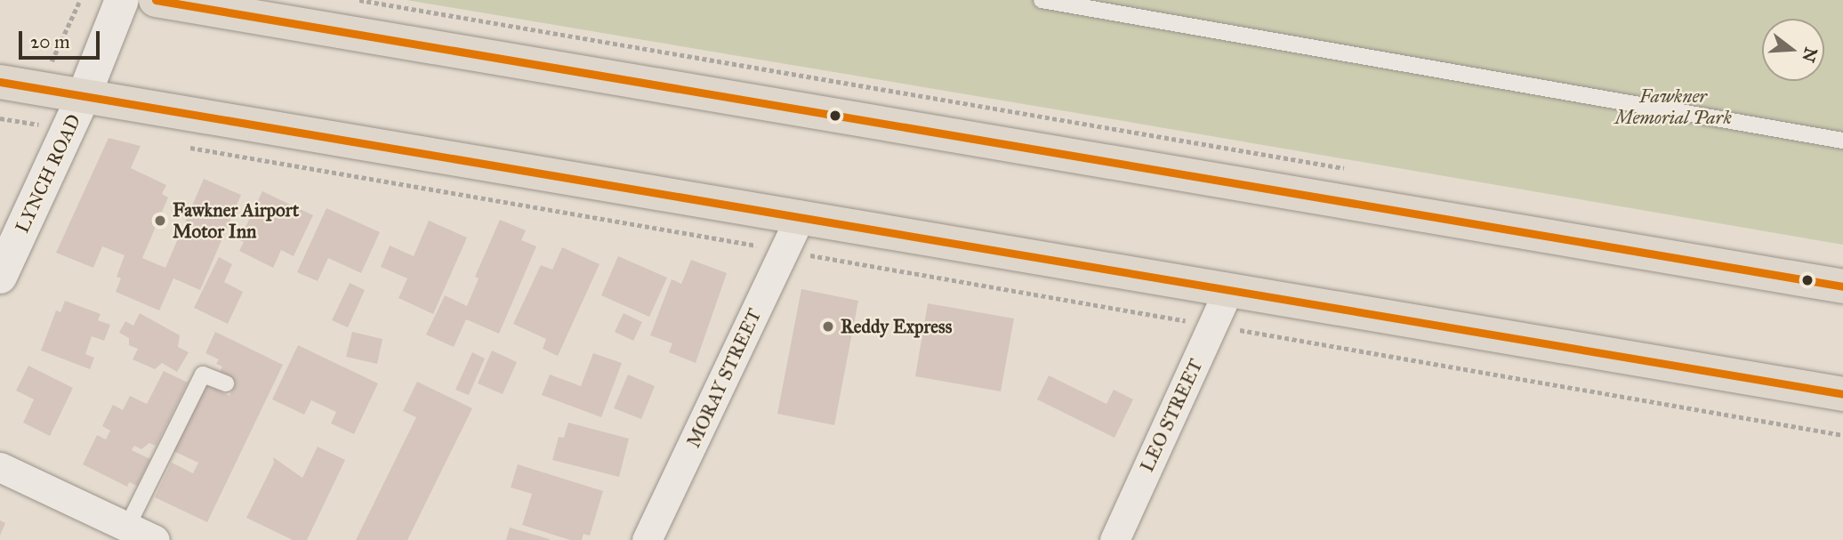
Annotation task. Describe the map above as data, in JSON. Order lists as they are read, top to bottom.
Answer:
{
  "streets": {
    "street": ["LYNCH ROAD", "MORAY STREET", "LEO STREET"]
  },
  "parks": ["Fawkner Memorial Park"],
  "places": ["Fawkner Airport Motor Inn", "Reddy Express"],
  "scale_bar": "20 m",
  "north": "right"
}
